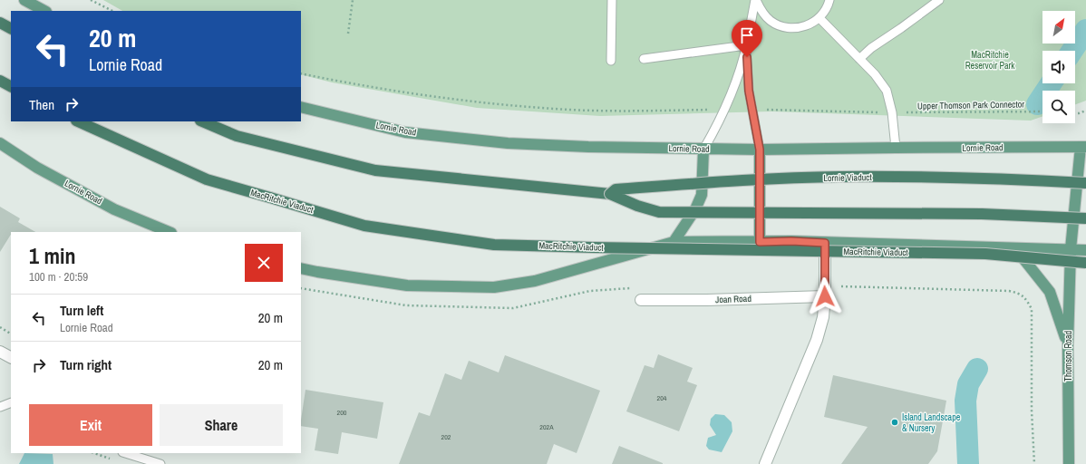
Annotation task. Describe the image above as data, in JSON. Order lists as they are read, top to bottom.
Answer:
{
  "streets": {
    "highway": ["Lornie Viaduct", "MacRitchie Viaduct"],
    "main road": ["Lornie Road", "Thomson Road"],
    "street": ["Joan Road"],
    "path": ["Upper Thomson Park Connector"]
  },
  "crossings": [
    ["Lornie Road", "Thomson Road"]
  ],
  "parks": ["MacRitchie Reservoir Park"],
  "places": ["Island Landscape & Nursery"],
  "house_numbers": [
    "204",
    "200",
    "202A",
    "202"
  ],
  "north": "top right",
  "page": {
    "turn": ["20 m", "Lornie Road"],
    "then": "Then",
    "heading": ["1 min", "100 m · 20:59"],
    "list": [
      {
        "name": "Turn left",
        "note": "Lornie Road",
        "value": "20 m"
      },
      {
        "name": "Turn right",
        "value": "20 m"
      }
    ],
    "buttons": ["Exit", "Share"]
  }
}
